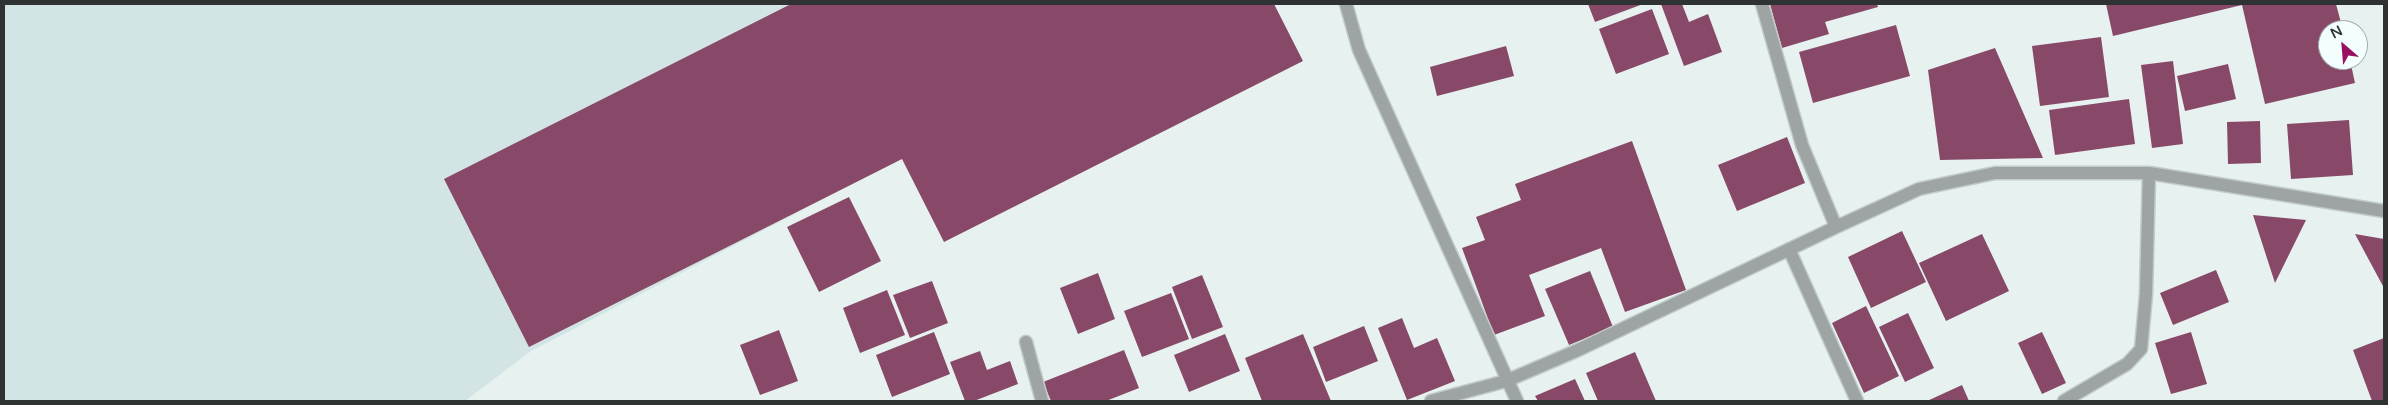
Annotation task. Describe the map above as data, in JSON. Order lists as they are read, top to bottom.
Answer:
{
  "north": "top left"
}
